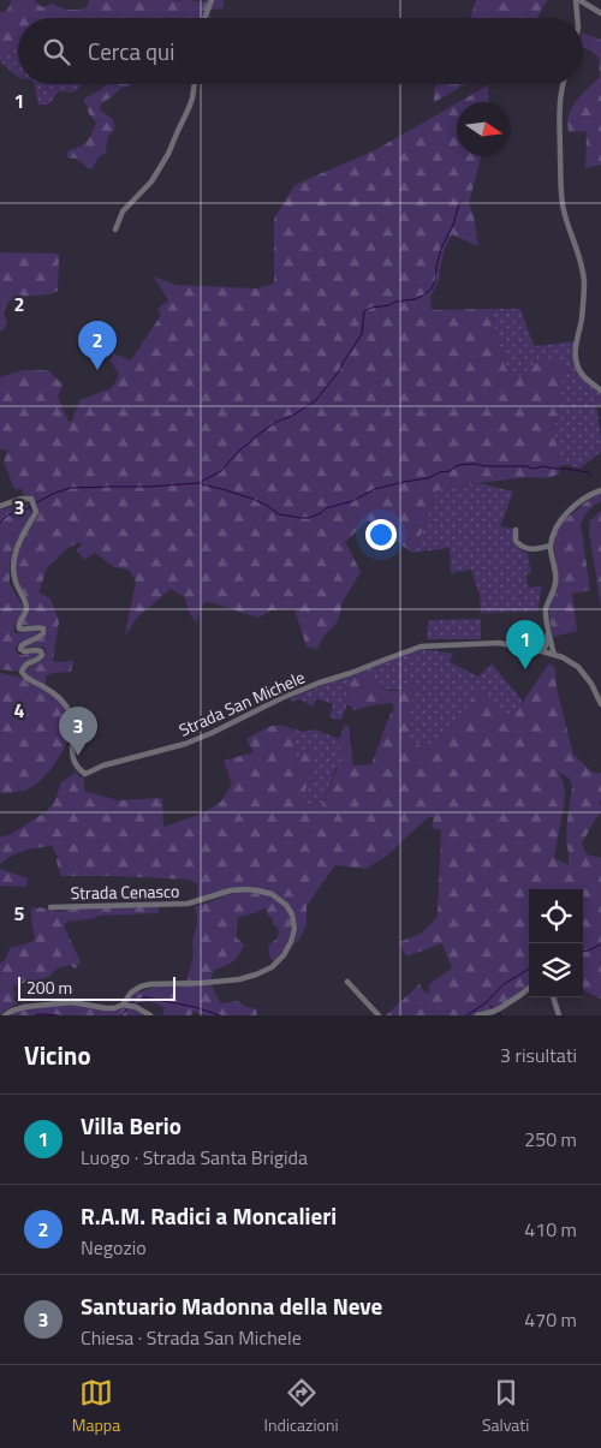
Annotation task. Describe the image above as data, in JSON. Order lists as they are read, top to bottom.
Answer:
{
  "streets": {
    "street": ["Strada San Michele", "Strada Cenasco"]
  },
  "scale_bar": "200 m",
  "north": "right",
  "page": {
    "search": "Cerca qui",
    "pins": ["2", "1", "3"],
    "scale": "200 m",
    "heading": ["Vicino", "3 risultati"],
    "list": [
      {
        "mark": "1",
        "name": "Villa Berio",
        "note": "Luogo · Strada Santa Brigida",
        "value": "250 m"
      },
      {
        "mark": "2",
        "name": "R.A.M. Radici a Moncalieri",
        "note": "Negozio",
        "value": "410 m"
      },
      {
        "mark": "3",
        "name": "Santuario Madonna della Neve",
        "note": "Chiesa · Strada San Michele",
        "value": "470 m"
      }
    ],
    "nav": ["Mappa", "Indicazioni", "Salvati"]
  },
  "grid": {
    "rows": [
      "1",
      "2",
      "3",
      "4",
      "5"
    ]
  }
}
